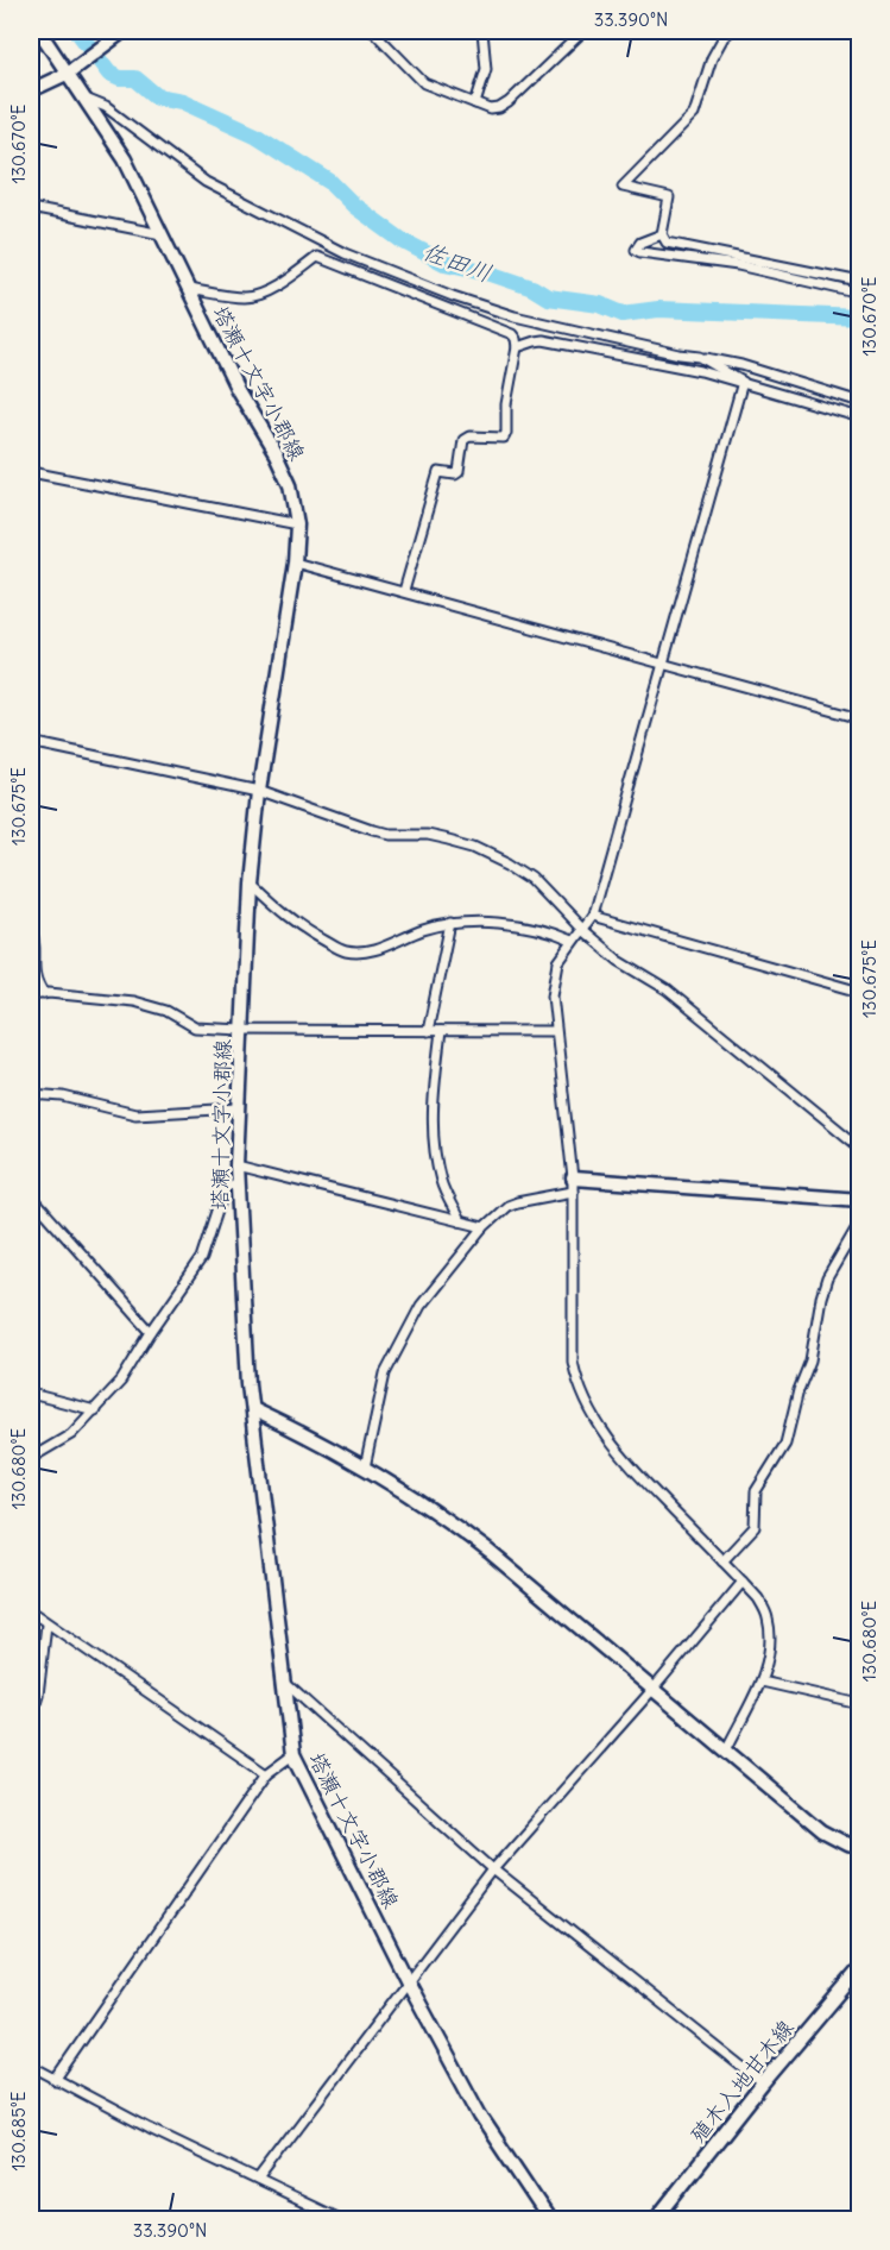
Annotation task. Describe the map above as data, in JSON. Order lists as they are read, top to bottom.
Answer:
{
  "streets": {
    "main road": ["塔瀬十文字小郡線", "殖木入地甘木線"]
  },
  "water": ["佐田川"],
  "coordinates": [
    "33.390°N",
    "130.670°E",
    "130.675°E",
    "130.680°E",
    "130.685°E"
  ]
}
